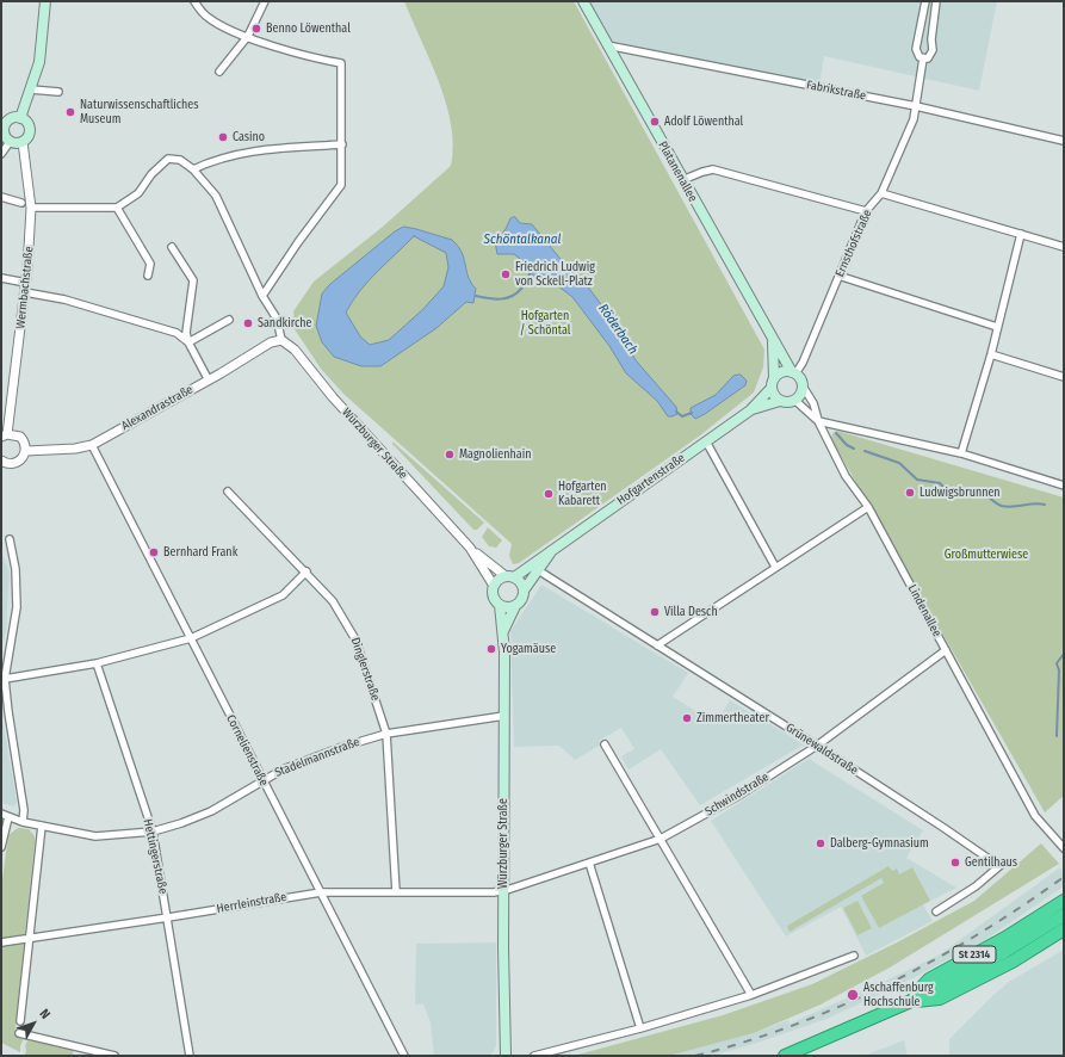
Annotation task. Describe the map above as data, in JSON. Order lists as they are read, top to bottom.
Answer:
{
  "streets": {
    "highway": ["St 2314"],
    "main road": ["Platanenallee", "Würzburger Straße", "Hofgartenstraße"],
    "street": [
      "Fabrikstraße",
      "Ernsthofstraße",
      "Wermbachstraße",
      "Alexandrastraße",
      "Lindenallee",
      "Dinglerstraße",
      "Grünewaldstraße",
      "Cornelienstraße",
      "Stadelmannstraße",
      "Schwindstraße",
      "Hettingerstraße",
      "Herrleinstraße"
    ]
  },
  "crossings": [
    ["Fabrikstraße", "Platanenallee"],
    ["Fabrikstraße", "Ernsthofstraße"],
    ["Platanenallee", "Ernsthofstraße"],
    ["Platanenallee", "Hofgartenstraße"],
    ["Platanenallee", "Lindenallee"],
    ["Ernsthofstraße", "Hofgartenstraße"],
    ["Ernsthofstraße", "Lindenallee"],
    ["Alexandrastraße", "Würzburger Straße"],
    ["Alexandrastraße", "Cornelienstraße"],
    ["Würzburger Straße", "Hofgartenstraße"],
    ["Würzburger Straße", "Stadelmannstraße"],
    ["Würzburger Straße", "Schwindstraße"],
    ["Würzburger Straße", "Herrleinstraße"],
    ["Hofgartenstraße", "Lindenallee"],
    ["Lindenallee", "Schwindstraße"],
    ["Dinglerstraße", "Stadelmannstraße"],
    ["Dinglerstraße", "Herrleinstraße"],
    ["Grünewaldstraße", "Schwindstraße"],
    ["Cornelienstraße", "Stadelmannstraße"],
    ["Cornelienstraße", "Herrleinstraße"],
    ["Stadelmannstraße", "Hettingerstraße"],
    ["Schwindstraße", "Herrleinstraße"],
    ["Hettingerstraße", "Herrleinstraße"]
  ],
  "water": ["Schöntalkanal", "Röderbach"],
  "parks": ["Hofgarten / Schöntal", "Großmutterwiese"],
  "places": [
    "Benno Löwenthal",
    "Naturwissenschaftliches Museum",
    "Adolf Löwenthal",
    "Casino",
    "Friedrich Ludwig von Sckell-Platz",
    "Sandkirche",
    "Magnolienhain",
    "Ludwigsbrunnen",
    "Hofgarten Kabarett",
    "Bernhard Frank",
    "Villa Desch",
    "Yogamäuse",
    "Zimmertheater",
    "Dalberg-Gymnasium",
    "Gentilhaus",
    "Aschaffenburg Hochschule"
  ],
  "north": "top right"
}
